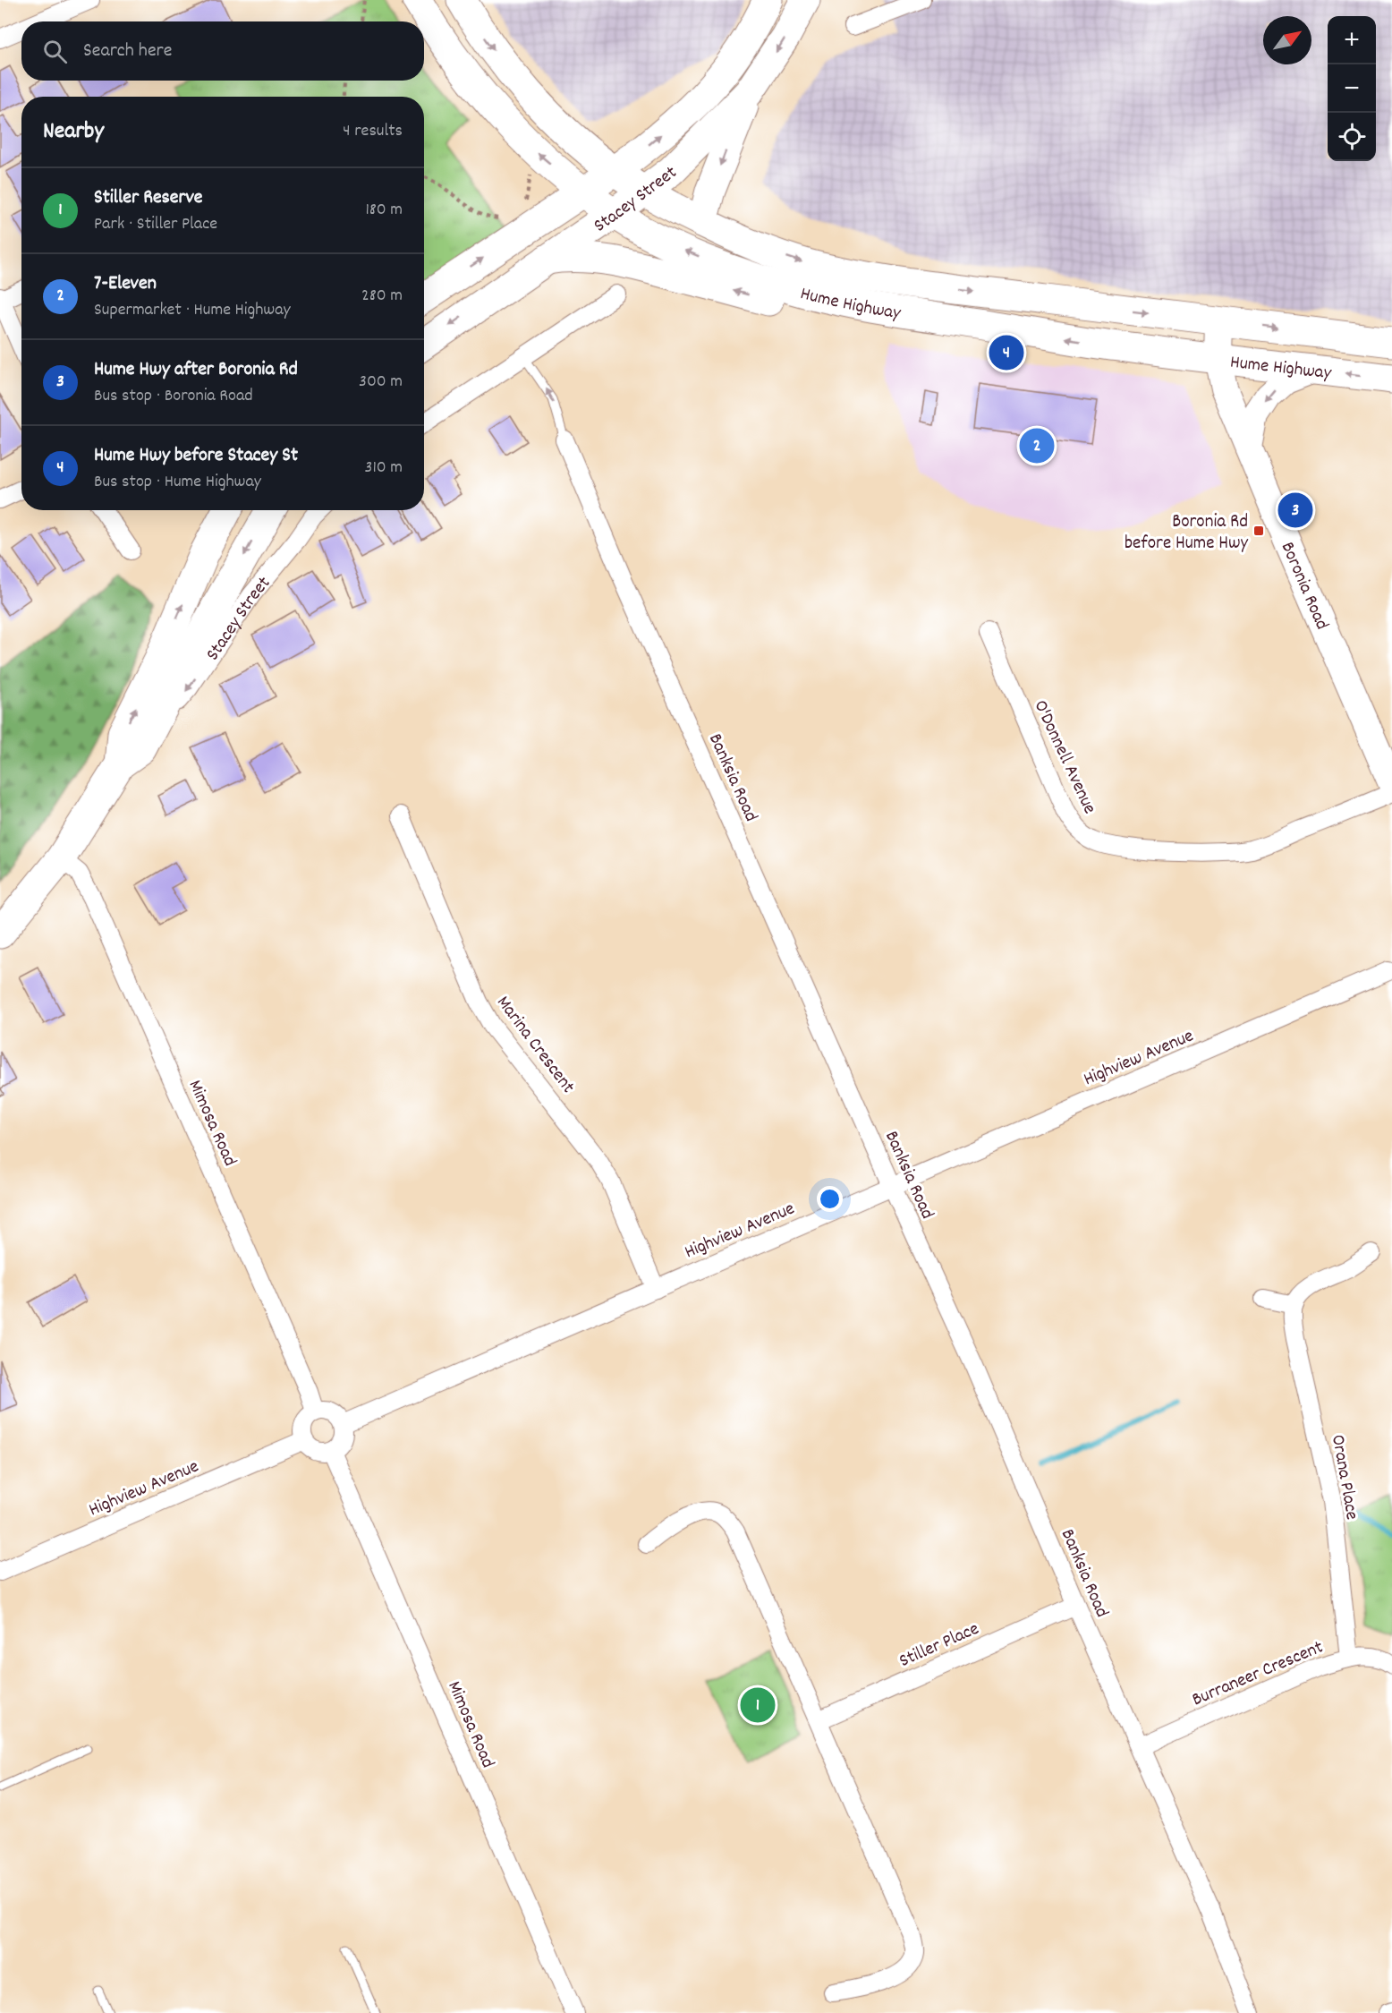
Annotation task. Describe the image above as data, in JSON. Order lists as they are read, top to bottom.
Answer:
{
  "streets": {
    "highway": ["Stacey Street", "Hume Highway"],
    "main road": ["Boronia Road"],
    "street": [
      "O'Donnell Avenue",
      "Banksia Road",
      "Marina Crescent",
      "Highview Avenue",
      "Mimosa Road",
      "Orana Place",
      "Stiller Place",
      "Burraneer Crescent"
    ]
  },
  "crossings": [
    ["Stacey Street", "Hume Highway"],
    ["Stacey Street", "Mimosa Road"],
    ["Hume Highway", "Boronia Road"],
    ["Banksia Road", "Highview Avenue"],
    ["Banksia Road", "Stiller Place"],
    ["Banksia Road", "Burraneer Crescent"],
    ["Marina Crescent", "Highview Avenue"],
    ["Highview Avenue", "Mimosa Road"],
    ["Orana Place", "Burraneer Crescent"]
  ],
  "places": {
    "transit": ["Boronia Rd before Hume Hwy"]
  },
  "north": "top right",
  "page": {
    "map_buttons": ["+", "−"],
    "search": "Search here",
    "heading": ["Nearby", "4 results"],
    "list": [
      {
        "mark": "1",
        "name": "Stiller Reserve",
        "note": "Park · Stiller Place",
        "value": "180 m"
      },
      {
        "mark": "2",
        "name": "7-Eleven",
        "note": "Supermarket · Hume Highway",
        "value": "280 m"
      },
      {
        "mark": "3",
        "name": "Hume Hwy after Boronia Rd",
        "note": "Bus stop · Boronia Road",
        "value": "300 m"
      },
      {
        "mark": "4",
        "name": "Hume Hwy before Stacey St",
        "note": "Bus stop · Hume Highway",
        "value": "310 m"
      }
    ],
    "pins": [
      "4",
      "2",
      "3",
      "1"
    ]
  }
}
